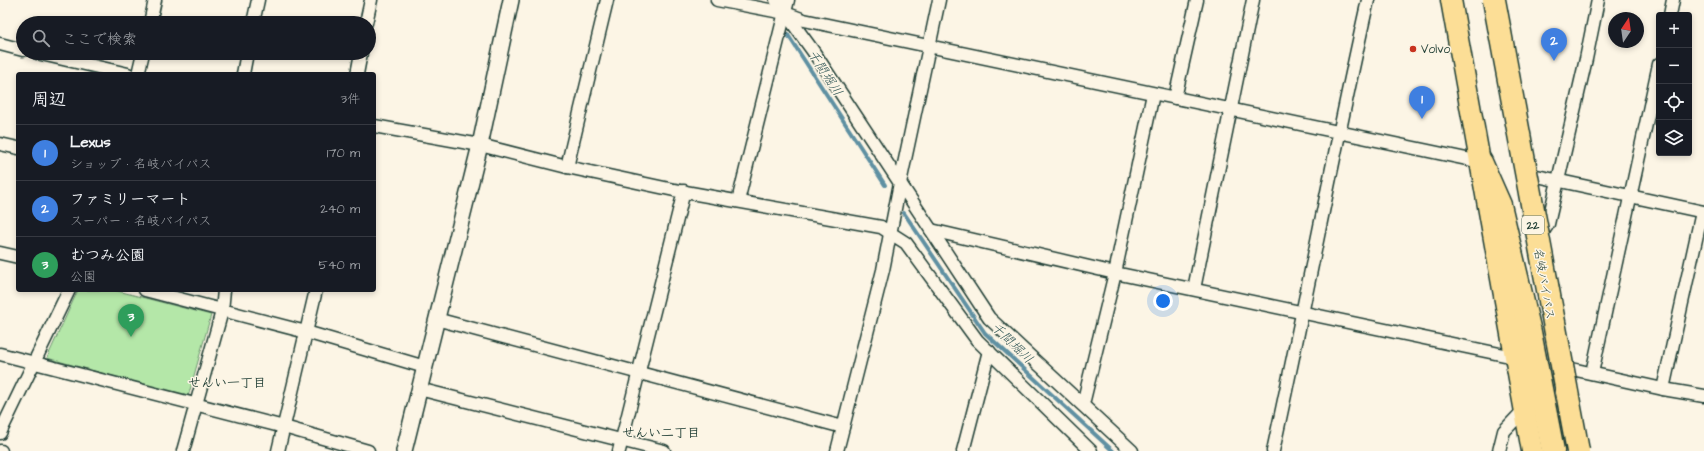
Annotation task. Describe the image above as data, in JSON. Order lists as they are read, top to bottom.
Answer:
{
  "streets": {
    "highway": ["22", "名岐バイパス"]
  },
  "districts": ["せんい一丁目", "せんい二丁目"],
  "water": ["千間堀川"],
  "places": ["Volvo"],
  "north": "top",
  "page": {
    "map_buttons": ["+", "−"],
    "search": "ここで検索",
    "pins": ["2", "1", "3"],
    "heading": ["周辺", "3件"],
    "list": [
      {
        "mark": "1",
        "name": "Lexus",
        "note": "ショップ · 名岐バイパス",
        "value": "170 m"
      },
      {
        "mark": "2",
        "name": "ファミリーマート",
        "note": "スーパー · 名岐バイパス",
        "value": "240 m"
      },
      {
        "mark": "3",
        "name": "むつみ公園",
        "note": "公園",
        "value": "540 m"
      }
    ]
  }
}
